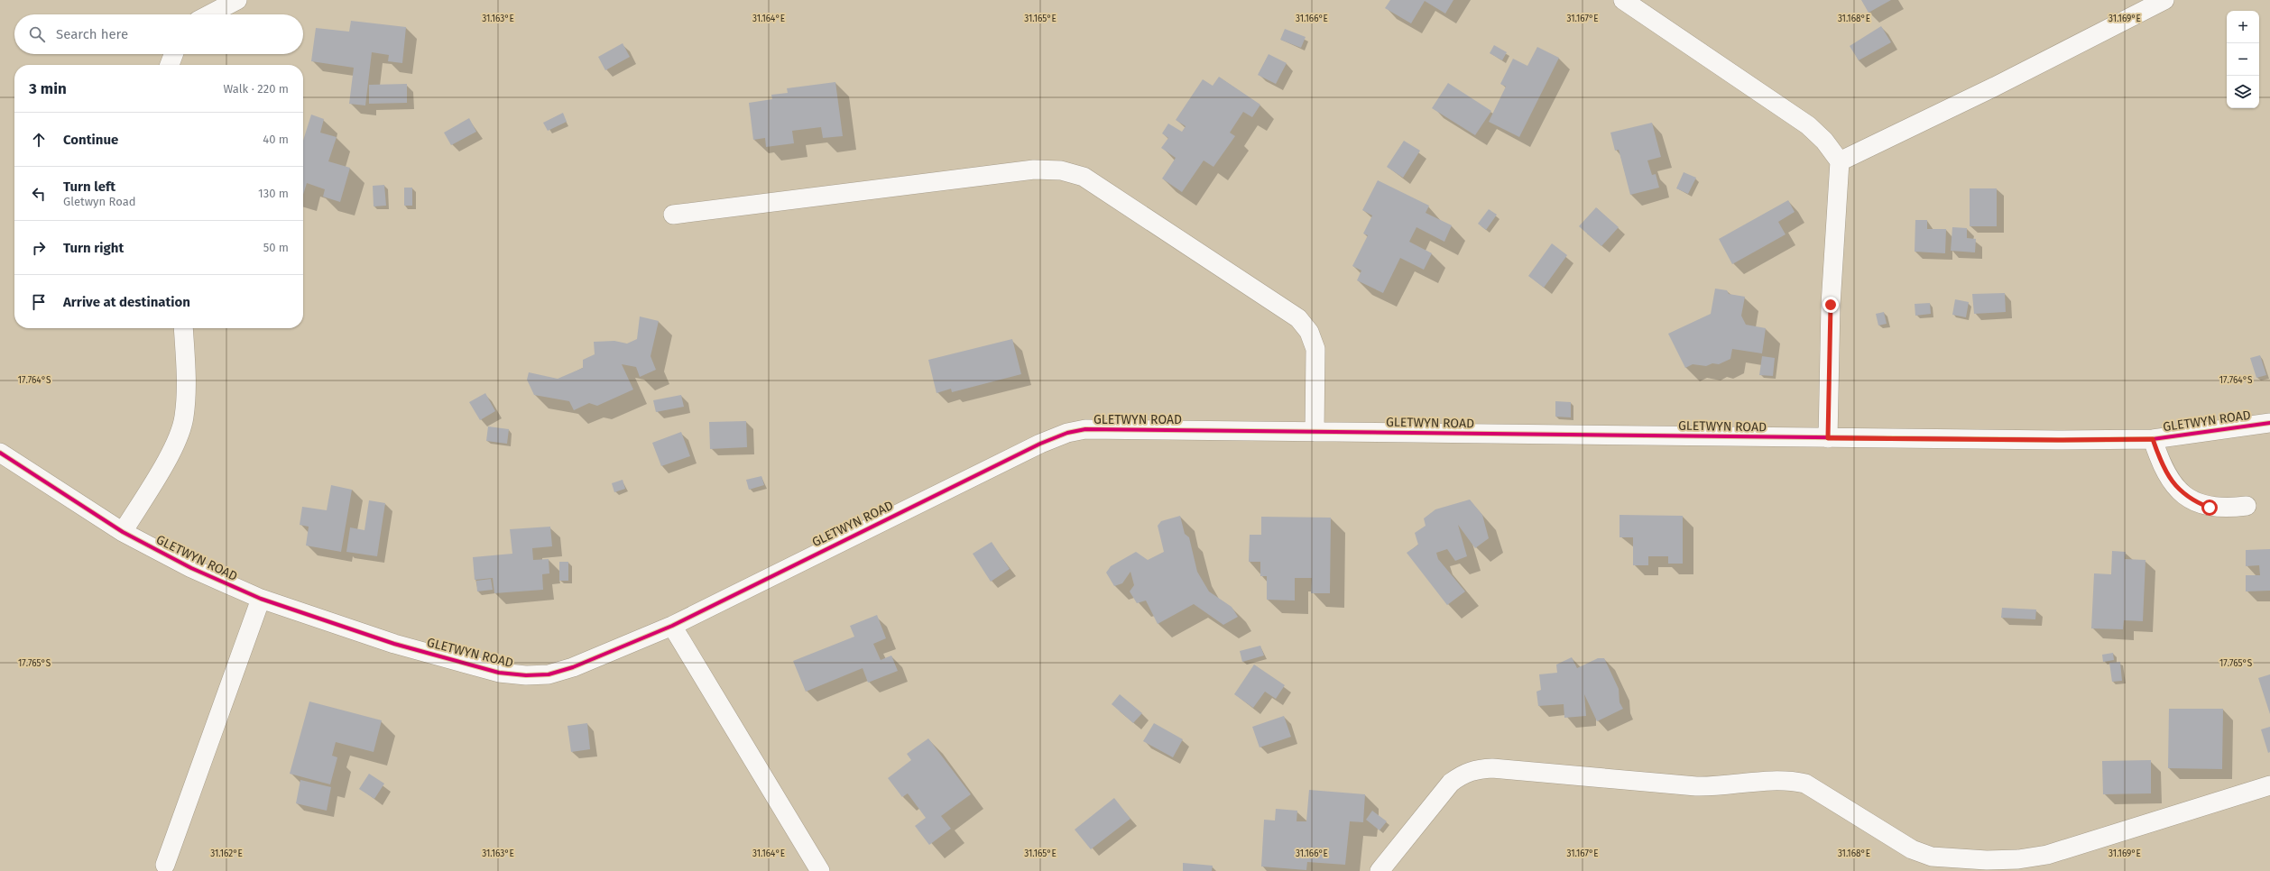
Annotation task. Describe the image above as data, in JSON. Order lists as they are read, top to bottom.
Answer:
{
  "streets": {
    "street": ["GLETWYN ROAD"]
  },
  "page": {
    "map_buttons": ["+", "−"],
    "search": "Search here",
    "heading": ["3 min", "Walk · 220 m"],
    "list": [
      ["Continue", "40 m"],
      ["Turn left", "Gletwyn Road", "130 m"],
      ["Turn right", "50 m"],
      "Arrive at destination"
    ]
  },
  "coordinates": [
    "31.163°E",
    "31.164°E",
    "31.165°E",
    "31.166°E",
    "31.167°E",
    "31.168°E",
    "31.169°E",
    "17.764°S",
    "17.765°S",
    "31.162°E"
  ]
}
